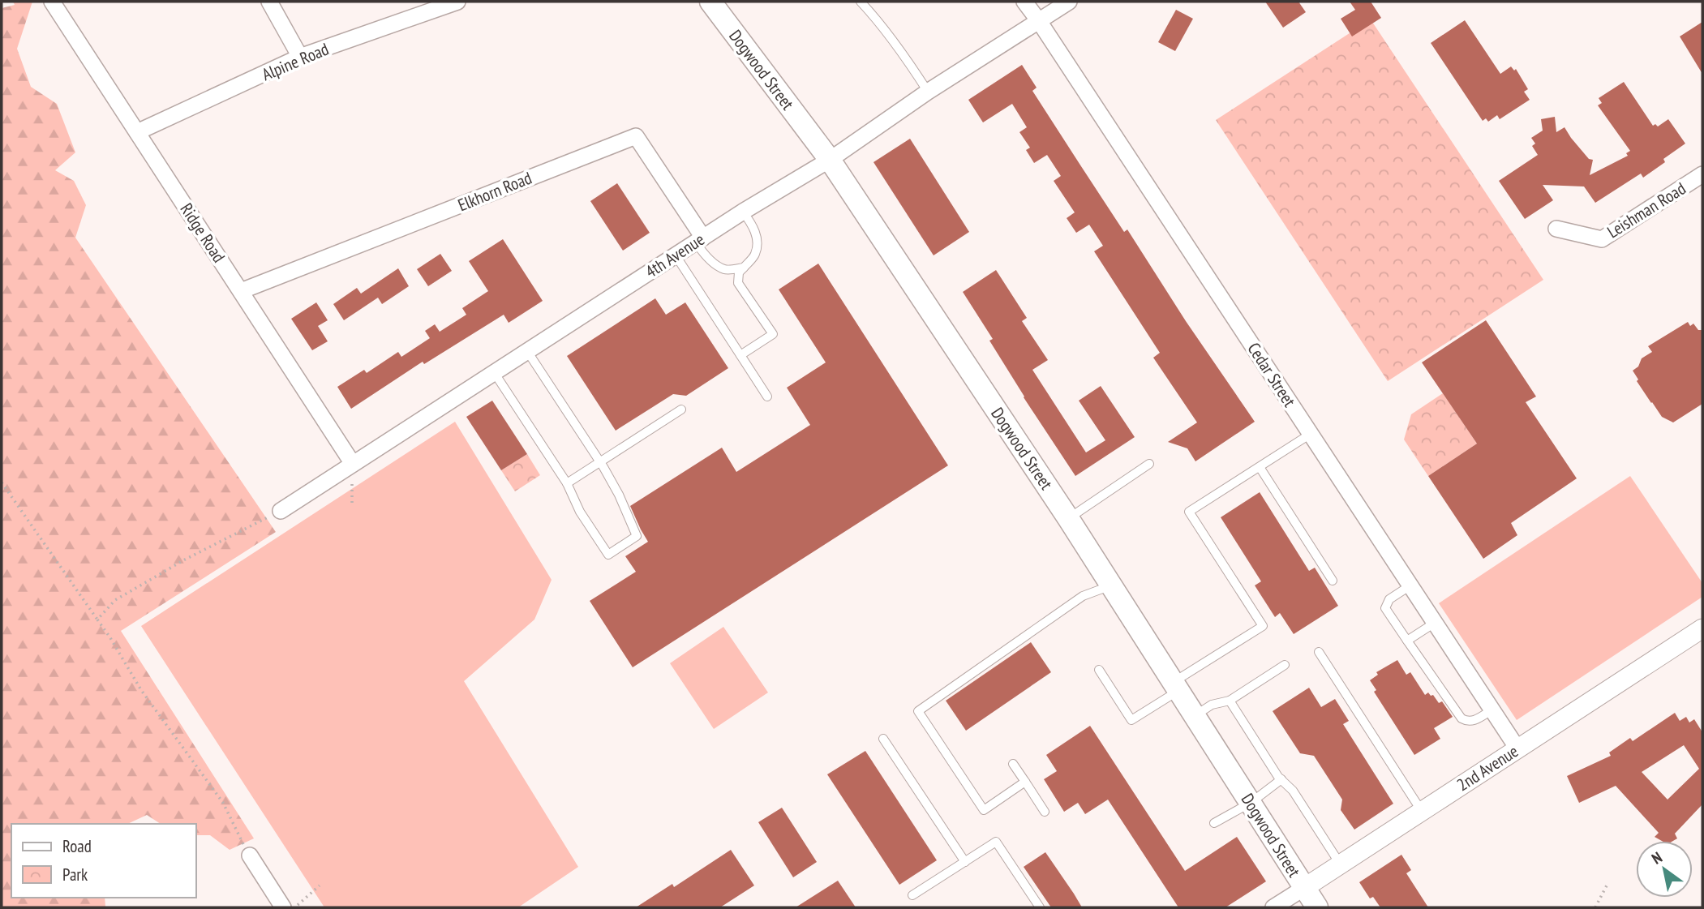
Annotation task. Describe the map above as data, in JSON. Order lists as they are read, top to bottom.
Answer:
{
  "streets": {
    "main road": ["Dogwood Street"],
    "street": [
      "Alpine Road",
      "Elkhorn Road",
      "Leishman Road",
      "Ridge Road",
      "4th Avenue",
      "Cedar Street",
      "2nd Avenue"
    ]
  },
  "crossings": [
    ["Alpine Road", "Ridge Road"],
    ["Dogwood Street", "4th Avenue"],
    ["Dogwood Street", "2nd Avenue"],
    ["Elkhorn Road", "Ridge Road"],
    ["Elkhorn Road", "4th Avenue"],
    ["Ridge Road", "4th Avenue"],
    ["4th Avenue", "Cedar Street"],
    ["Cedar Street", "2nd Avenue"]
  ],
  "legend": ["Road", "Park"],
  "north": "top left"
}
